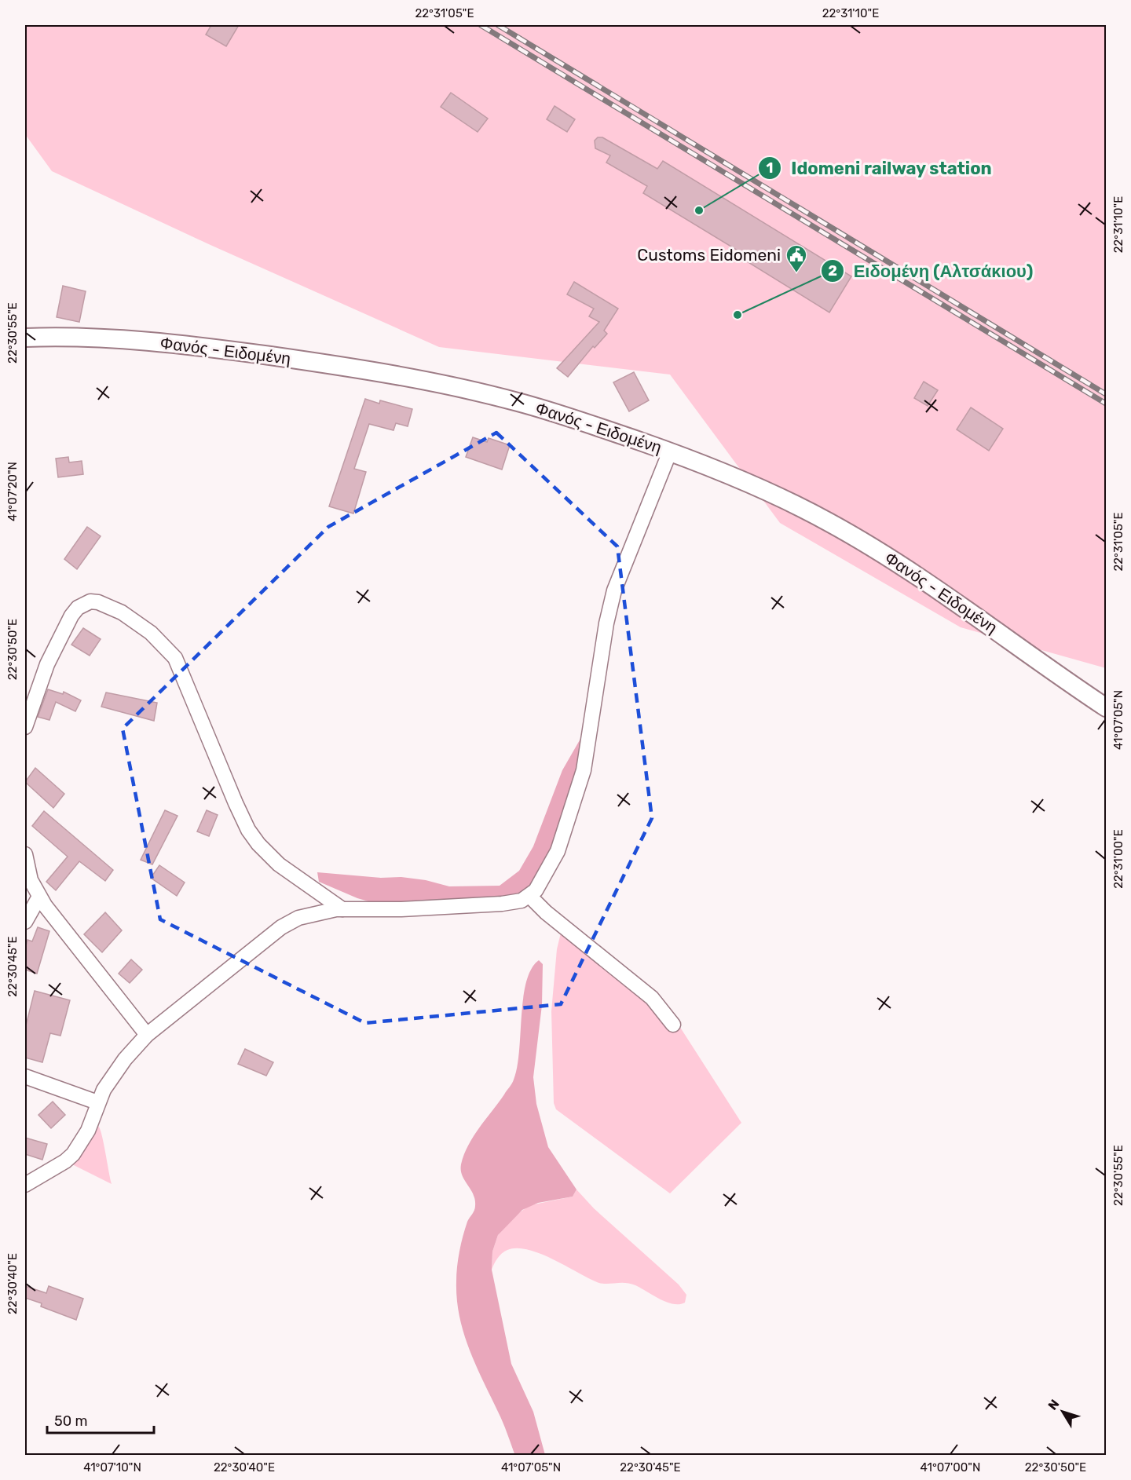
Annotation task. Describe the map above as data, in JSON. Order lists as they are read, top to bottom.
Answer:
{
  "streets": {
    "street": ["Φανός - Ειδομένη"]
  },
  "places": {
    "other": ["Idomeni railway station", "Ειδομένη (Αλτσάκιου)"],
    "public building": ["Customs Eidomeni"]
  },
  "scale_bar": "50 m",
  "north": "top left",
  "coordinates": [
    "22°31'05\"E",
    "22°31'10\"E",
    "22°30'55\"E",
    "41°07'20\"N",
    "22°30'50\"E",
    "41°07'05\"N",
    "22°31'00\"E",
    "22°30'45\"E",
    "22°30'40\"E",
    "41°07'10\"N",
    "41°07'00\"N"
  ]
}
